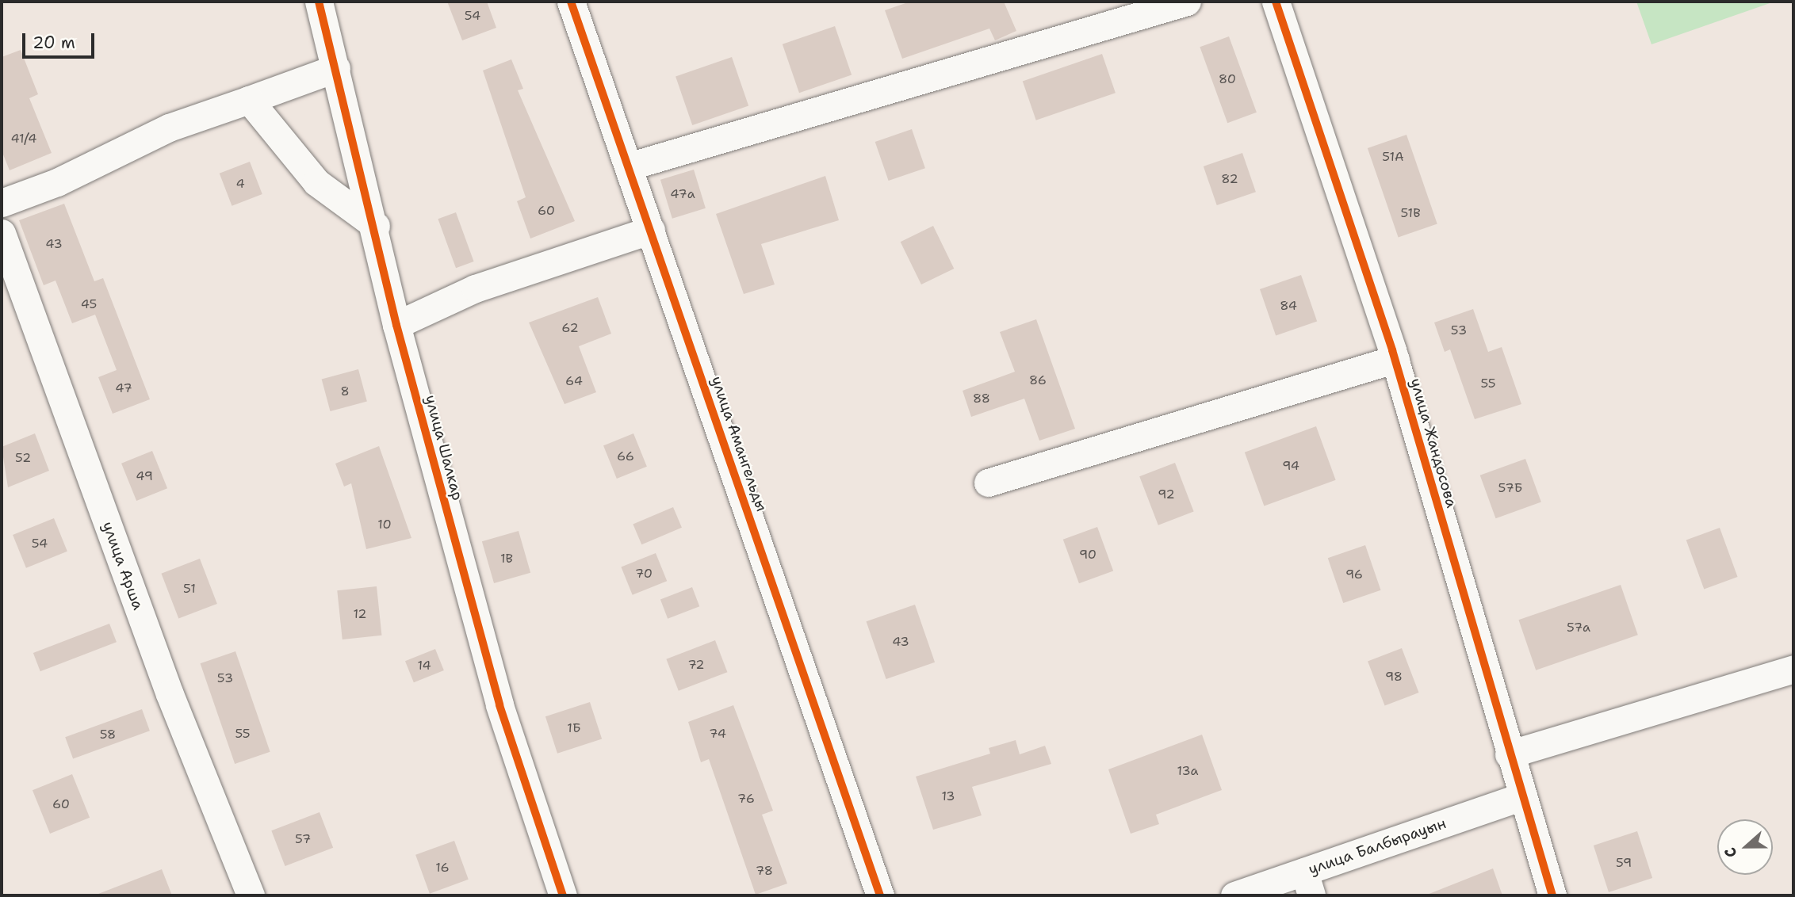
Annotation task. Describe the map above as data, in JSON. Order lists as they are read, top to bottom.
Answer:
{
  "streets": {
    "street": [
      "улица Жандосова",
      "улица Амангельды",
      "улица Шалкар",
      "улица Арша",
      "улица Балбырауын"
    ]
  },
  "crossings": [
    ["улица Жандосова", "улица Балбырауын"]
  ],
  "house_numbers": [
    "54",
    "80",
    "41/4",
    "51А",
    "82",
    "4",
    "47а",
    "60",
    "51В",
    "43",
    "45",
    "84",
    "62",
    "53",
    "86",
    "64",
    "55",
    "47",
    "8",
    "88",
    "66",
    "52",
    "94",
    "49",
    "57Б",
    "92",
    "10",
    "54",
    "90",
    "1В",
    "70",
    "96",
    "51",
    "12",
    "57а",
    "43",
    "72",
    "14",
    "98",
    "53",
    "1Б",
    "55",
    "74",
    "58",
    "13а",
    "13",
    "76",
    "60",
    "57",
    "59",
    "16",
    "78"
  ],
  "scale_bar": "20 m",
  "north": "left"
}
